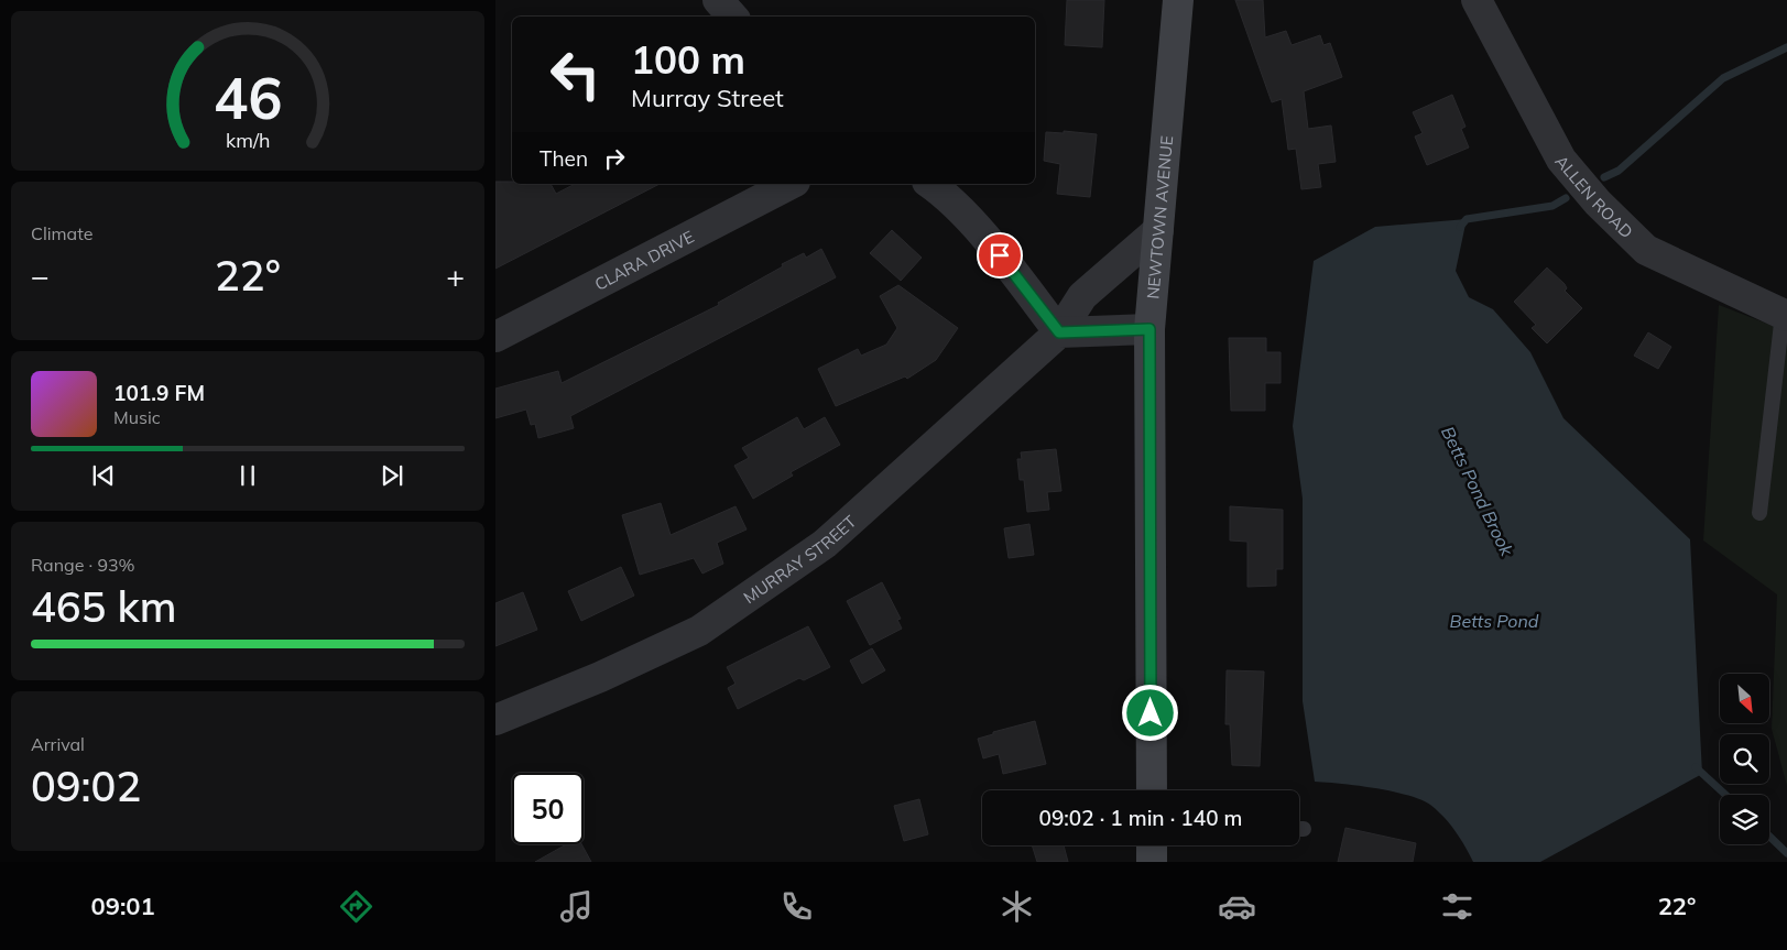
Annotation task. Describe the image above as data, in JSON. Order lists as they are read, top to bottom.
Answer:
{
  "streets": {
    "main road": ["NEWTOWN AVENUE"],
    "street": ["ALLEN ROAD", "CLARA DRIVE", "MURRAY STREET"]
  },
  "crossings": [
    ["NEWTOWN AVENUE", "MURRAY STREET"]
  ],
  "water": ["Betts Pond Brook", "Betts Pond"],
  "north": "bottom right",
  "page": {
    "turn": ["100 m", "Murray Street"],
    "then": "Then",
    "tile": [
      "Climate",
      ["Range · 93%", "465 km"],
      ["Arrival", "09:02"]
    ],
    "heat": ["−", "22°", "+"],
    "song": ["101.9 FM", "Music"],
    "limit": "50",
    "trip": "09:02 · 1 min · 140 m",
    "tabs": ["09:01", "22°"],
    "gauge": ["46", "km/h"]
  }
}
